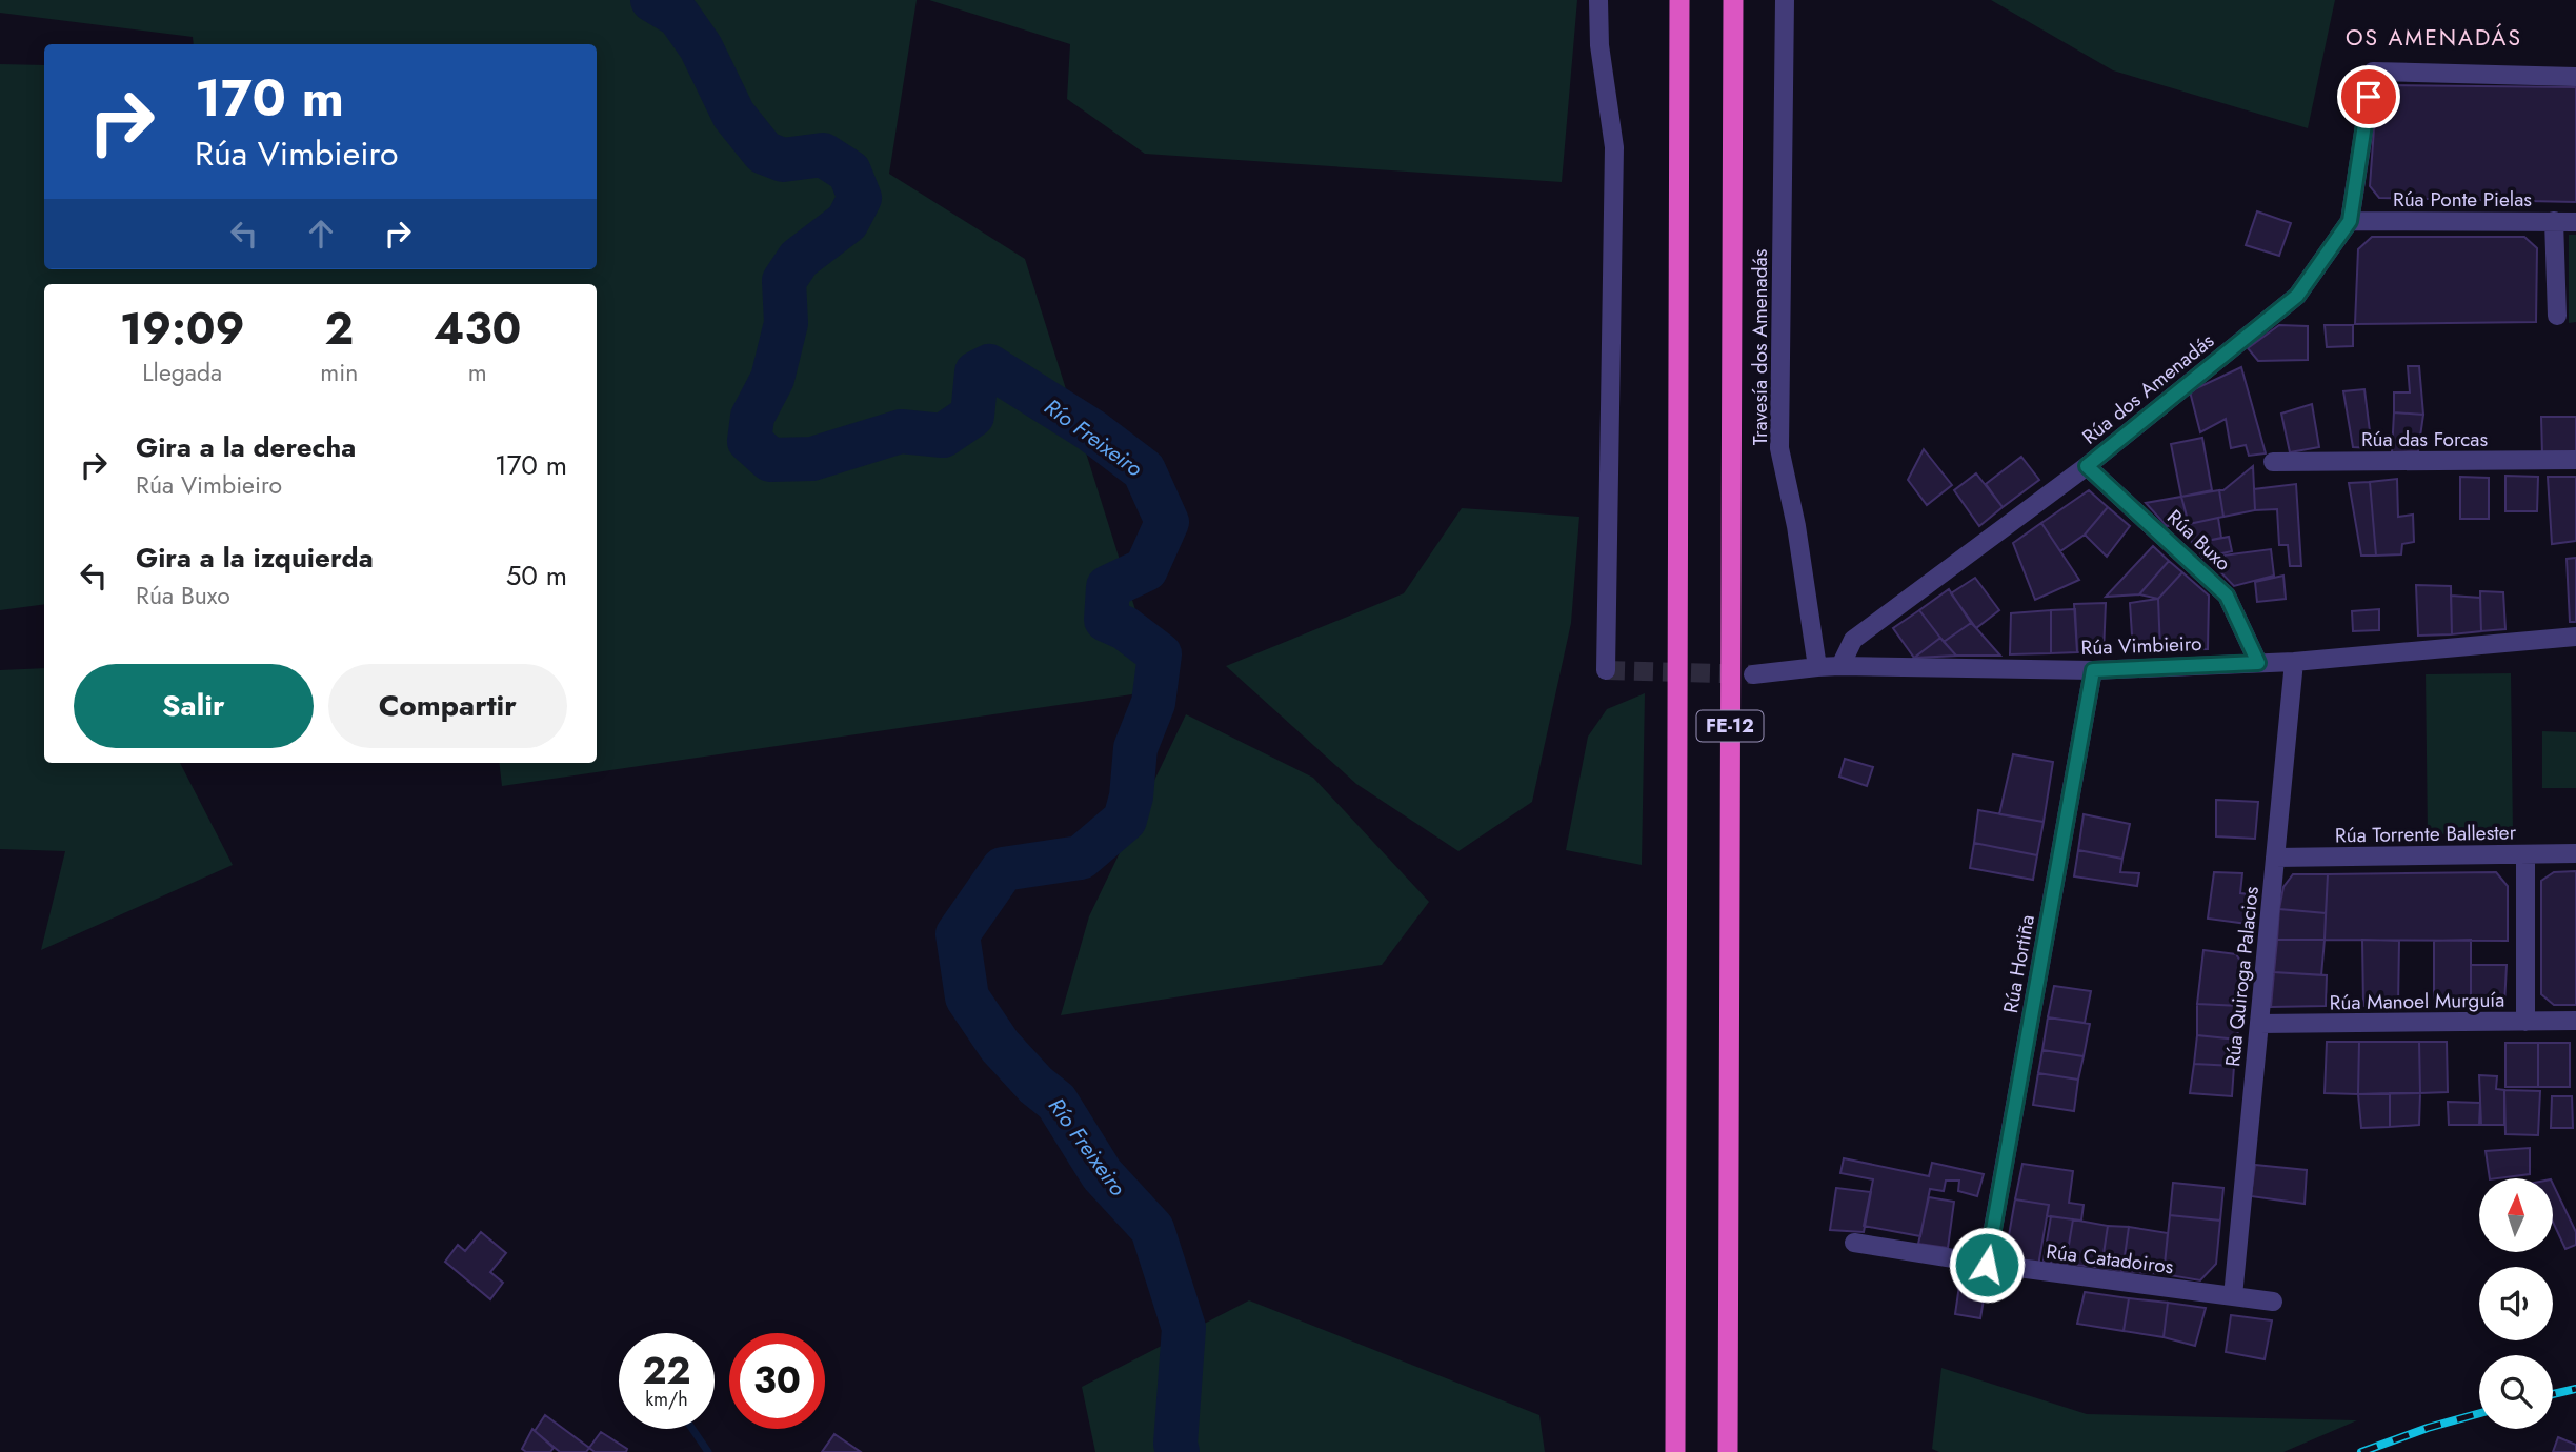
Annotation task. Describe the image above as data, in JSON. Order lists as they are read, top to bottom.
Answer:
{
  "streets": {
    "highway": ["FE-12"],
    "street": [
      "Rúa Ponte Pielas",
      "Travesía dos Amenadás",
      "Rúa dos Amenadás",
      "Rúa das Forcas",
      "Rúa Buxo",
      "Rúa Vimbieiro",
      "Rúa Torrente Ballester",
      "Rúa Hortiña",
      "Rúa Quiroga Palacios",
      "Rúa Manoel Murguía",
      "Rúa Catadoiros"
    ]
  },
  "crossings": [
    ["Rúa Ponte Pielas", "Rúa dos Amenadás"],
    ["Rúa dos Amenadás", "Rúa Buxo"],
    ["Rúa dos Amenadás", "Rúa Vimbieiro"],
    ["Rúa Buxo", "Rúa Vimbieiro"],
    ["Rúa Vimbieiro", "Rúa Hortiña"],
    ["Rúa Vimbieiro", "Rúa Quiroga Palacios"],
    ["Rúa Torrente Ballester", "Rúa Quiroga Palacios"],
    ["Rúa Hortiña", "Rúa Catadoiros"],
    ["Rúa Quiroga Palacios", "Rúa Manoel Murguía"],
    ["Rúa Quiroga Palacios", "Rúa Catadoiros"]
  ],
  "districts": ["OS AMENADÁS"],
  "water": ["Río Freixeiro"],
  "north": "top",
  "page": {
    "turn": ["170 m", "Rúa Vimbieiro"],
    "eta": [
      "19:09",
      "Llegada",
      "2",
      "min",
      "430",
      "m"
    ],
    "list": [
      {
        "name": "Gira a la derecha",
        "note": "Rúa Vimbieiro",
        "value": "170 m"
      },
      {
        "name": "Gira a la izquierda",
        "note": "Rúa Buxo",
        "value": "50 m"
      }
    ],
    "buttons": ["Salir", "Compartir"],
    "speed": "22 km/h",
    "limit": "30"
  }
}
